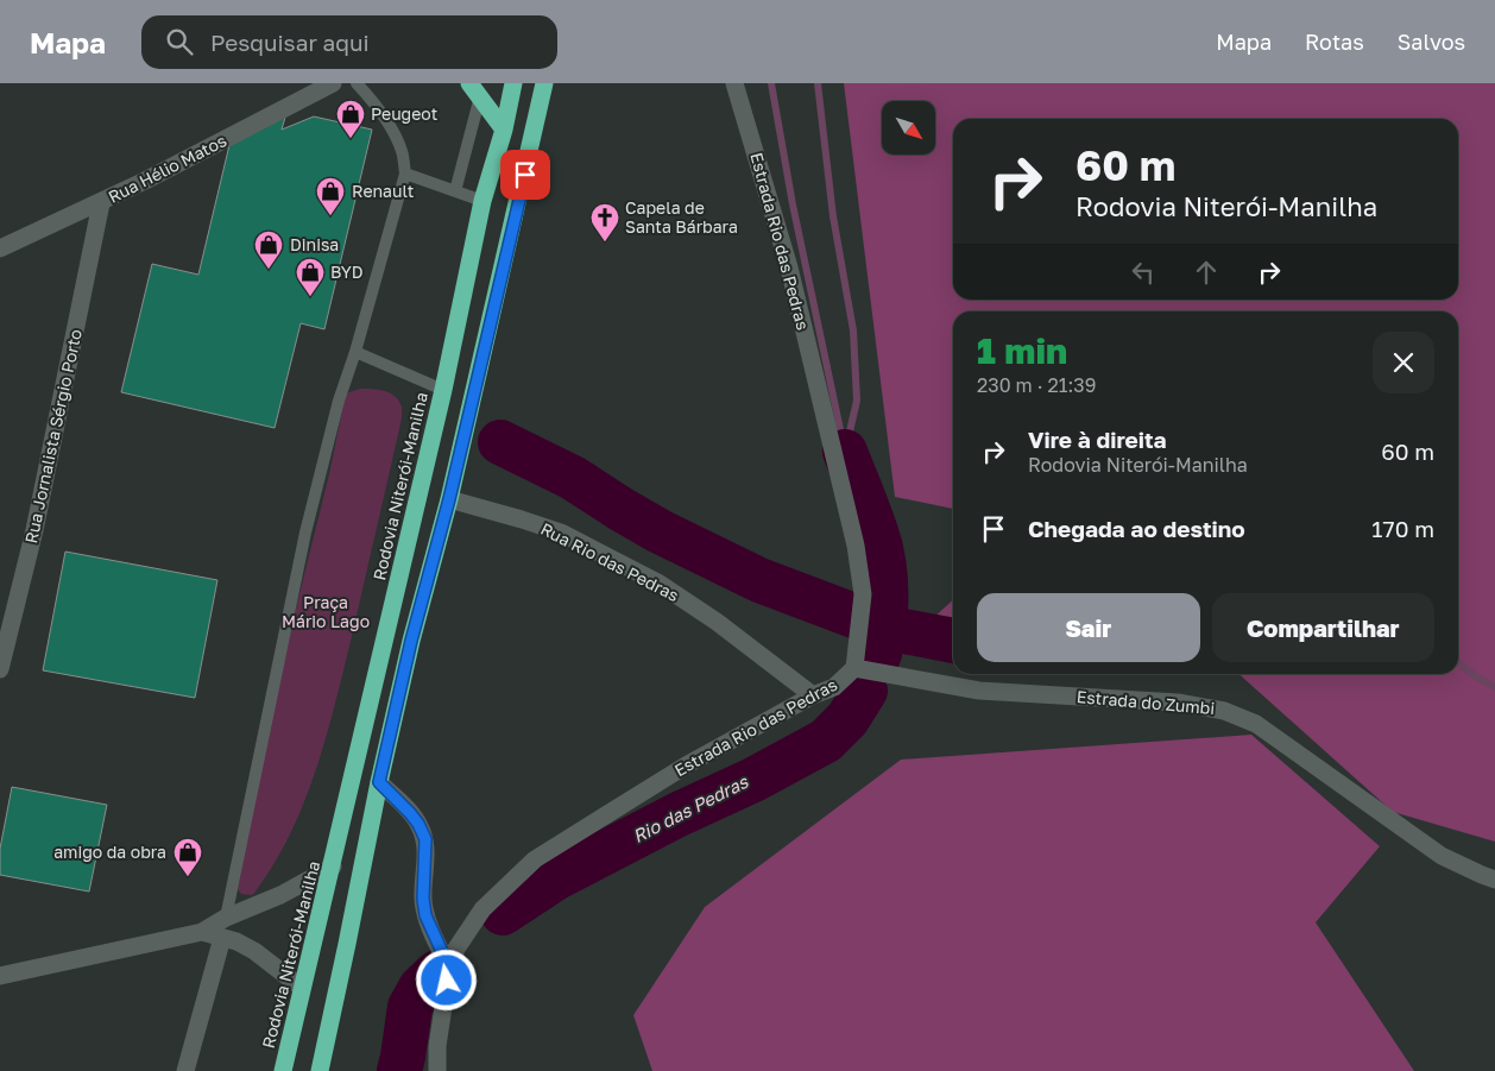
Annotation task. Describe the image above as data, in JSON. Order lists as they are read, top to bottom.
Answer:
{
  "streets": {
    "highway": ["Rodovia Niterói-Manilha"],
    "street": [
      "Rua Hélio Matos",
      "Estrada Rio das Pedras",
      "Rua Jornalista Sérgio Porto",
      "Rua Rio das Pedras",
      "Estrada do Zumbi"
    ]
  },
  "crossings": [
    ["Rua Hélio Matos", "Rua Jornalista Sérgio Porto"],
    ["Estrada Rio das Pedras", "Rua Rio das Pedras"],
    ["Estrada Rio das Pedras", "Estrada do Zumbi"]
  ],
  "water": ["Rio das Pedras"],
  "parks": ["Praça Mário Lago"],
  "places": {
    "shop": [
      "Peugeot",
      "Renault",
      "Dinisa",
      "BYD",
      "amigo da obra"
    ],
    "church": ["Capela de Santa Bárbara"]
  },
  "north": "bottom right",
  "page": {
    "header": "Mapa",
    "search": "Pesquisar aqui",
    "nav": ["Mapa", "Rotas", "Salvos"],
    "turn": ["60 m", "Rodovia Niterói-Manilha"],
    "heading": ["1 min", "230 m · 21:39"],
    "list": [
      {
        "name": "Vire à direita",
        "note": "Rodovia Niterói-Manilha",
        "value": "60 m"
      },
      {
        "name": "Chegada ao destino",
        "value": "170 m"
      }
    ],
    "buttons": ["Sair", "Compartilhar"]
  }
}
